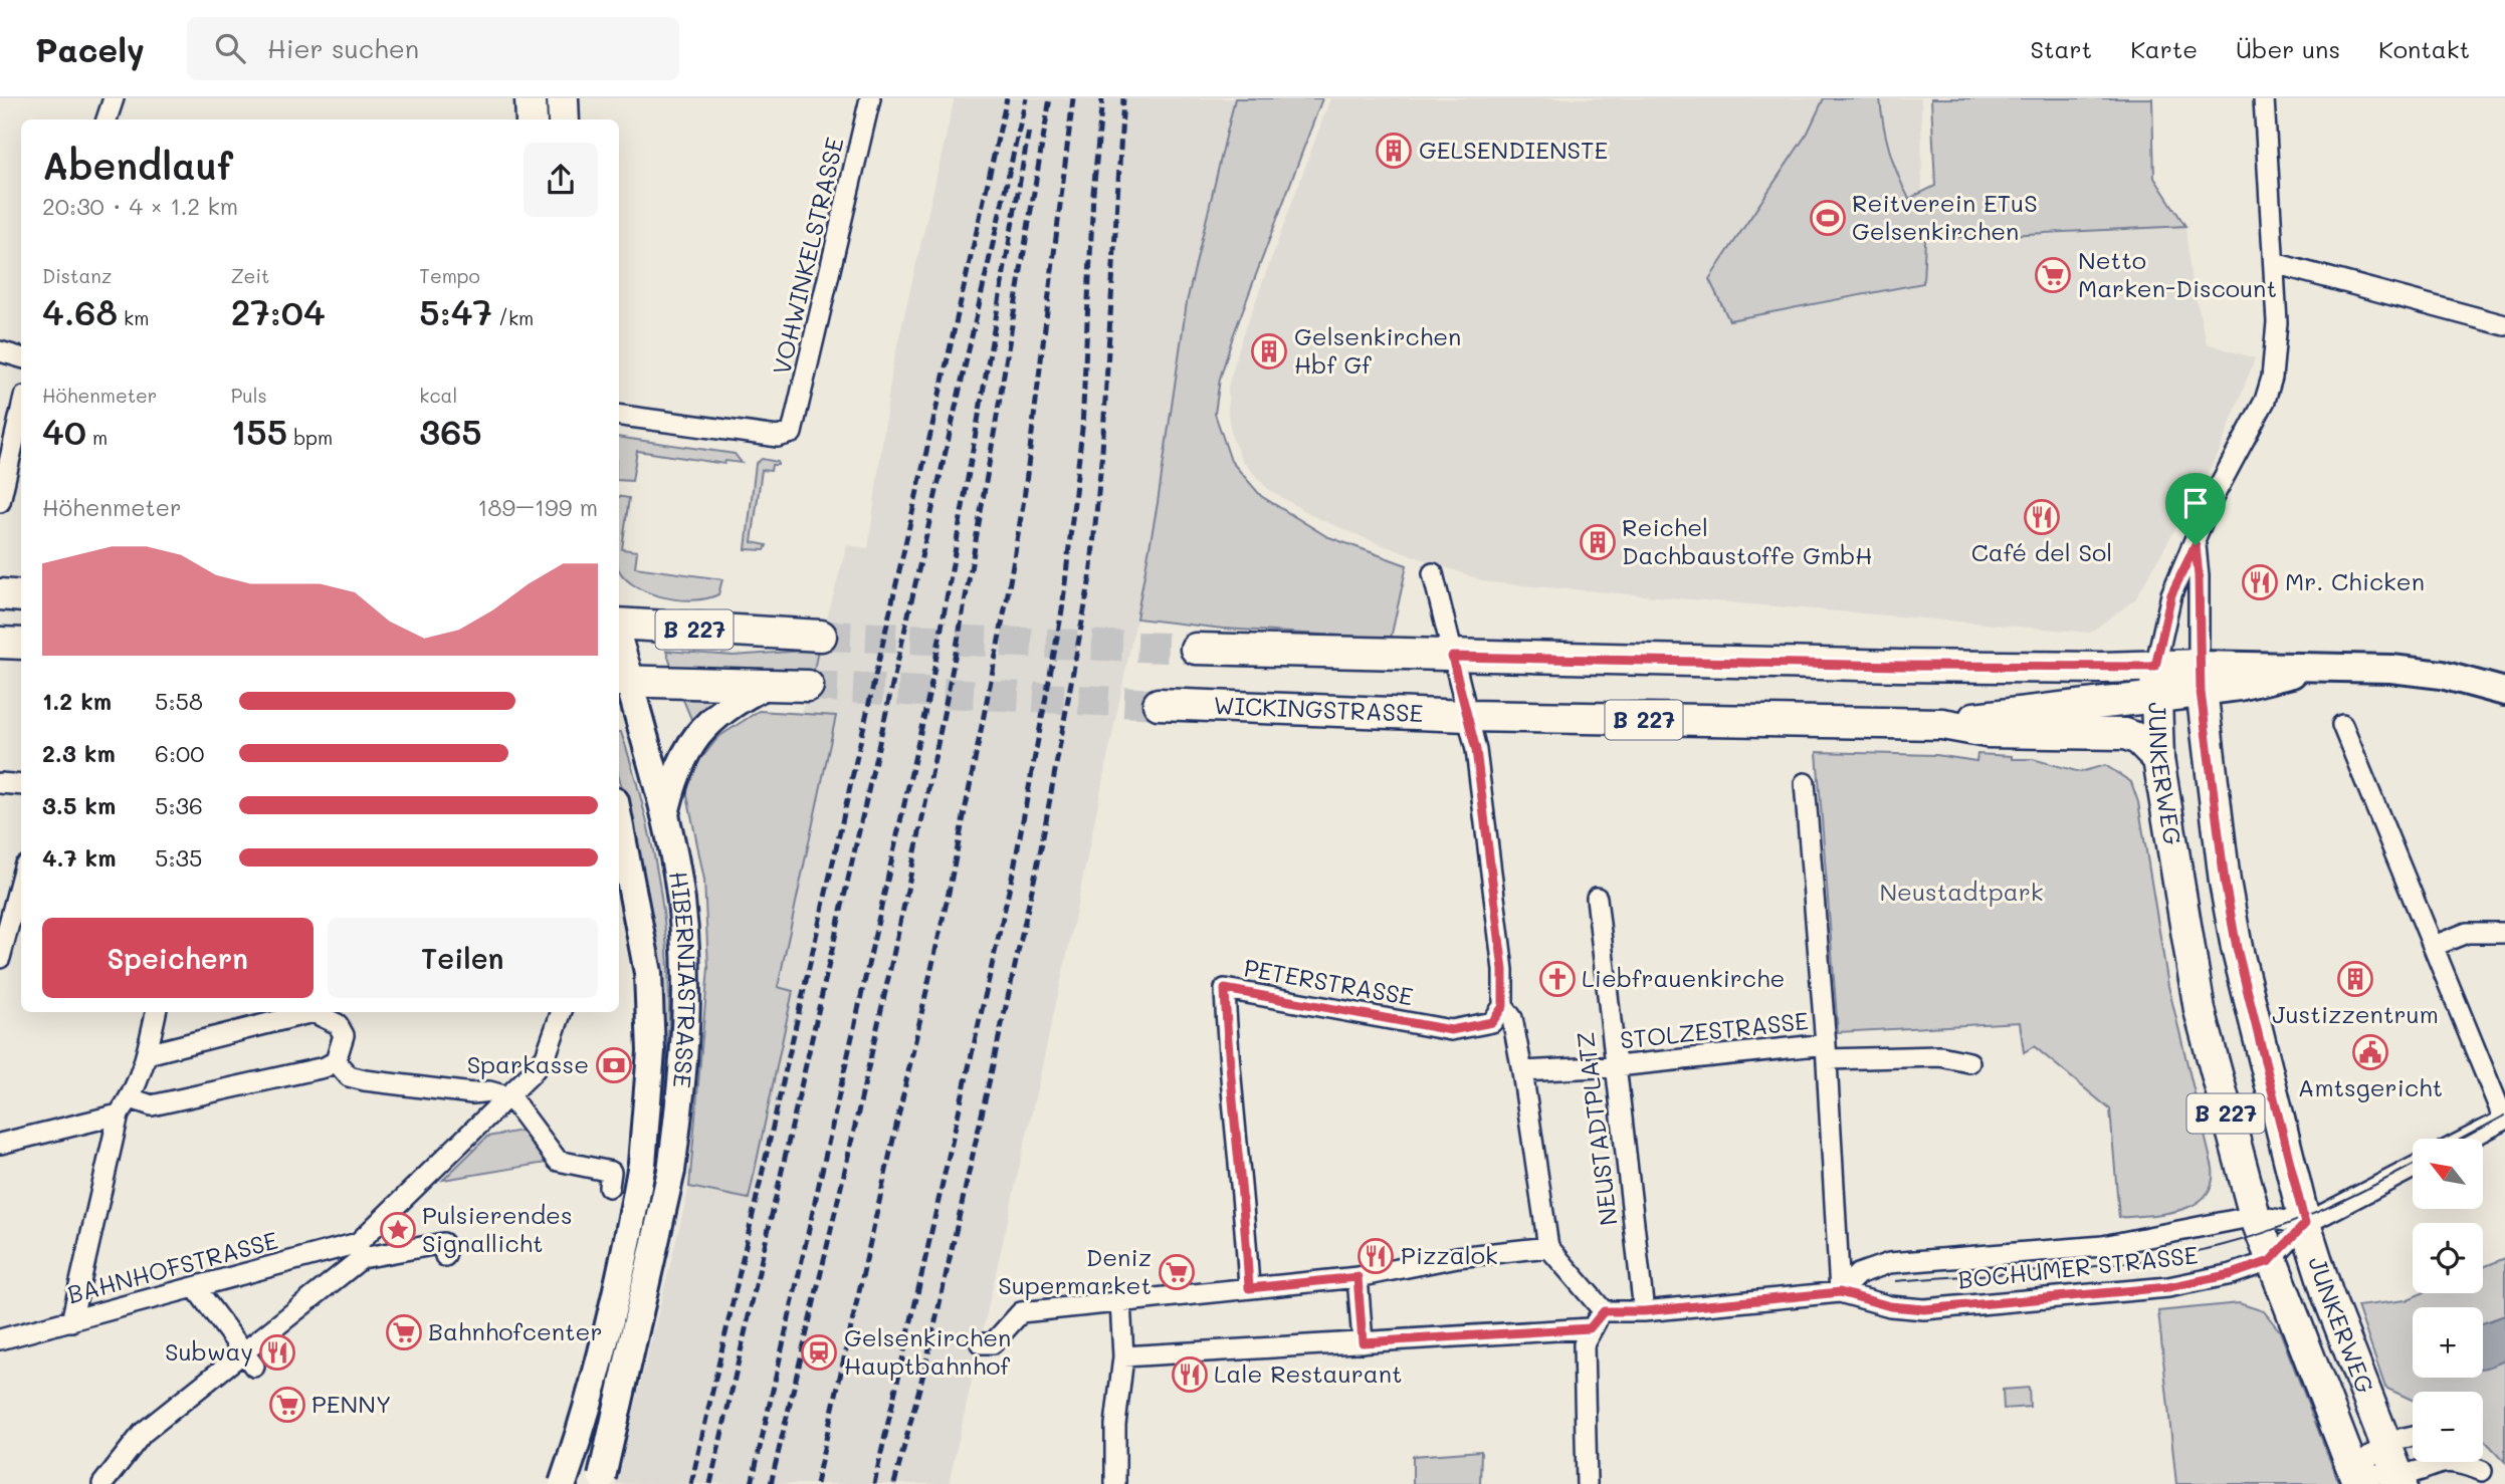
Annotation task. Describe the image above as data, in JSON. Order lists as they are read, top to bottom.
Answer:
{
  "streets": {
    "main road": [
      "B 227",
      "WICKINGSTRASSE",
      "JUNKERWEG",
      "HIBERNIASTRASSE"
    ],
    "street": [
      "VOHWINKELSTRASSE",
      "PETERSTRASSE",
      "STOLZESTRASSE",
      "NEUSTADTPLATZ",
      "BAHNHOFSTRASSE",
      "BOCHUMER STRASSE"
    ]
  },
  "crossings": [
    ["B 227", "HIBERNIASTRASSE"],
    ["WICKINGSTRASSE", "JUNKERWEG"],
    ["JUNKERWEG", "BOCHUMER STRASSE"],
    ["STOLZESTRASSE", "NEUSTADTPLATZ"],
    ["NEUSTADTPLATZ", "BOCHUMER STRASSE"]
  ],
  "parks": ["Neustadtpark"],
  "places": {
    "building": [
      "GELSENDIENSTE",
      "Gelsenkirchen Hbf Gf",
      "Reichel Dachbaustoffe GmbH",
      "Justizzentrum"
    ],
    "sports": ["Reitverein ETuS Gelsenkirchen"],
    "supermarket": [
      "Netto Marken-Discount",
      "Deniz Supermarket",
      "Bahnhofcenter",
      "PENNY"
    ],
    "restaurant": [
      "Café del Sol",
      "Mr. Chicken",
      "Pizzalok",
      "Subway",
      "Lale Restaurant"
    ],
    "church": ["Liebfrauenkirche"],
    "public building": ["Amtsgericht"],
    "bank": ["Sparkasse"],
    "place": ["Pulsierendes Signallicht"],
    "station": ["Gelsenkirchen Hauptbahnhof"]
  },
  "north": "top left",
  "page": {
    "header": "Pacely",
    "search": "Hier suchen",
    "nav": [
      "Start",
      "Karte",
      "Über uns",
      "Kontakt"
    ],
    "heading": ["Abendlauf", "20:30 · 4 × 1.2 km"],
    "stats": [
      ["Distanz", "4.68 km"],
      ["Zeit", "27:04"],
      ["Tempo", "5:47 /km"],
      ["Höhenmeter", "40 m"],
      ["Puls", "155 bpm"],
      ["kcal", "365"]
    ],
    "chart": ["Höhenmeter", "189–199 m"],
    "list": [
      {
        "name": "1.2 km",
        "note": "5:58"
      },
      {
        "name": "2.3 km",
        "note": "6:00"
      },
      {
        "name": "3.5 km",
        "note": "5:36"
      },
      {
        "name": "4.7 km",
        "note": "5:35"
      }
    ],
    "buttons": ["Speichern", "Teilen"],
    "map_buttons": ["+", "−"]
  }
}
